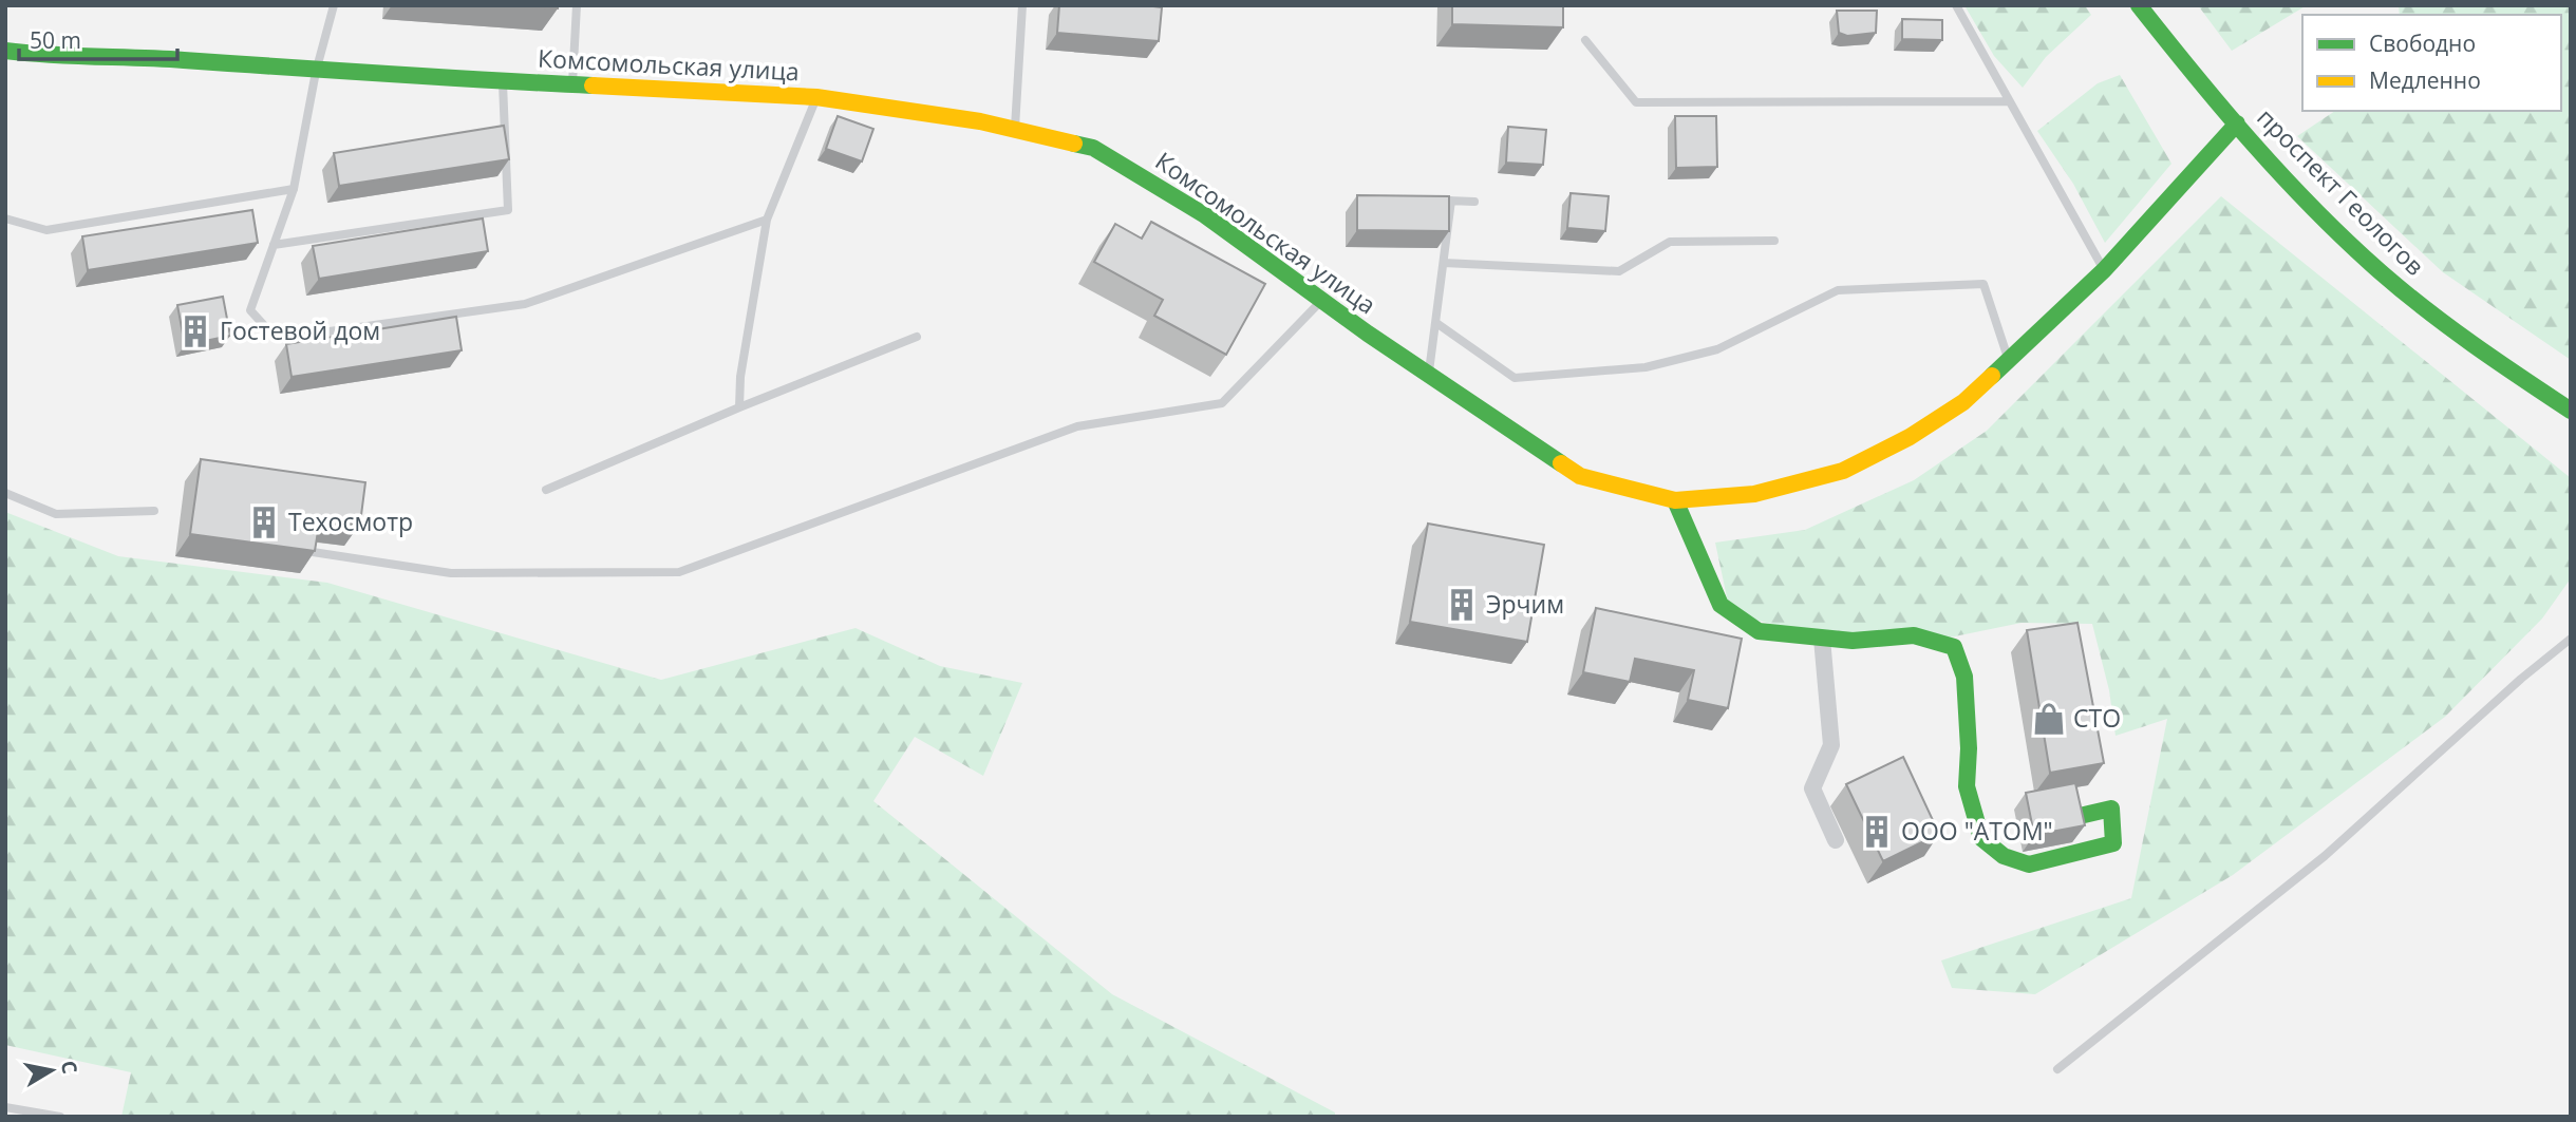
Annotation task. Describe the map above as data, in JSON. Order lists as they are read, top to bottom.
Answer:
{
  "streets": {
    "street": ["Комсомольская улица", "проспект Геологов"]
  },
  "crossings": [
    ["Комсомольская улица", "проспект Геологов"]
  ],
  "places": {
    "building": [
      "Гостевой дом",
      "Техосмотр",
      "Эрчим",
      "ООО \"АТОМ\""
    ],
    "shop": ["СТО"]
  },
  "legend": ["Свободно", "Медленно"],
  "scale_bar": "50 m",
  "north": "right"
}
